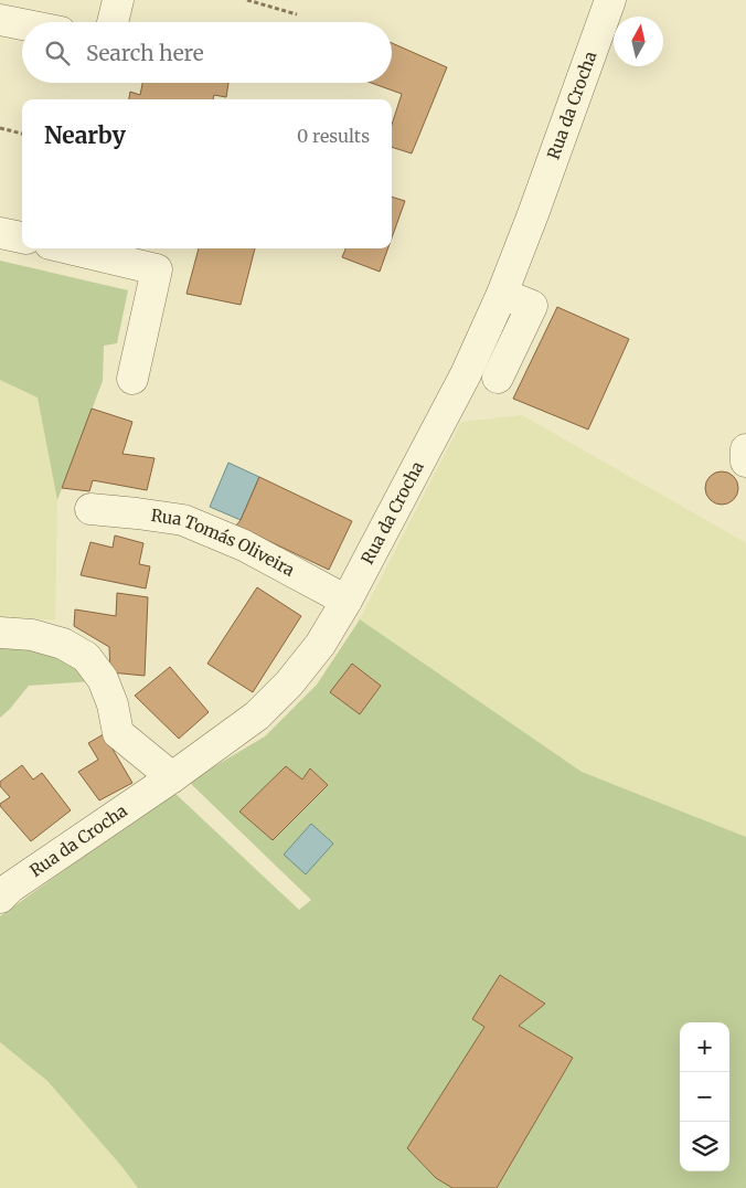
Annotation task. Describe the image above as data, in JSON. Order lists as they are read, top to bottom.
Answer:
{
  "streets": {
    "street": ["Rua da Crocha", "Rua Tomás Oliveira"]
  },
  "crossings": [
    ["Rua da Crocha", "Rua Tomás Oliveira"]
  ],
  "north": "top",
  "page": {
    "search": "Search here",
    "heading": ["Nearby", "0 results"],
    "map_buttons": ["+", "−"]
  }
}
